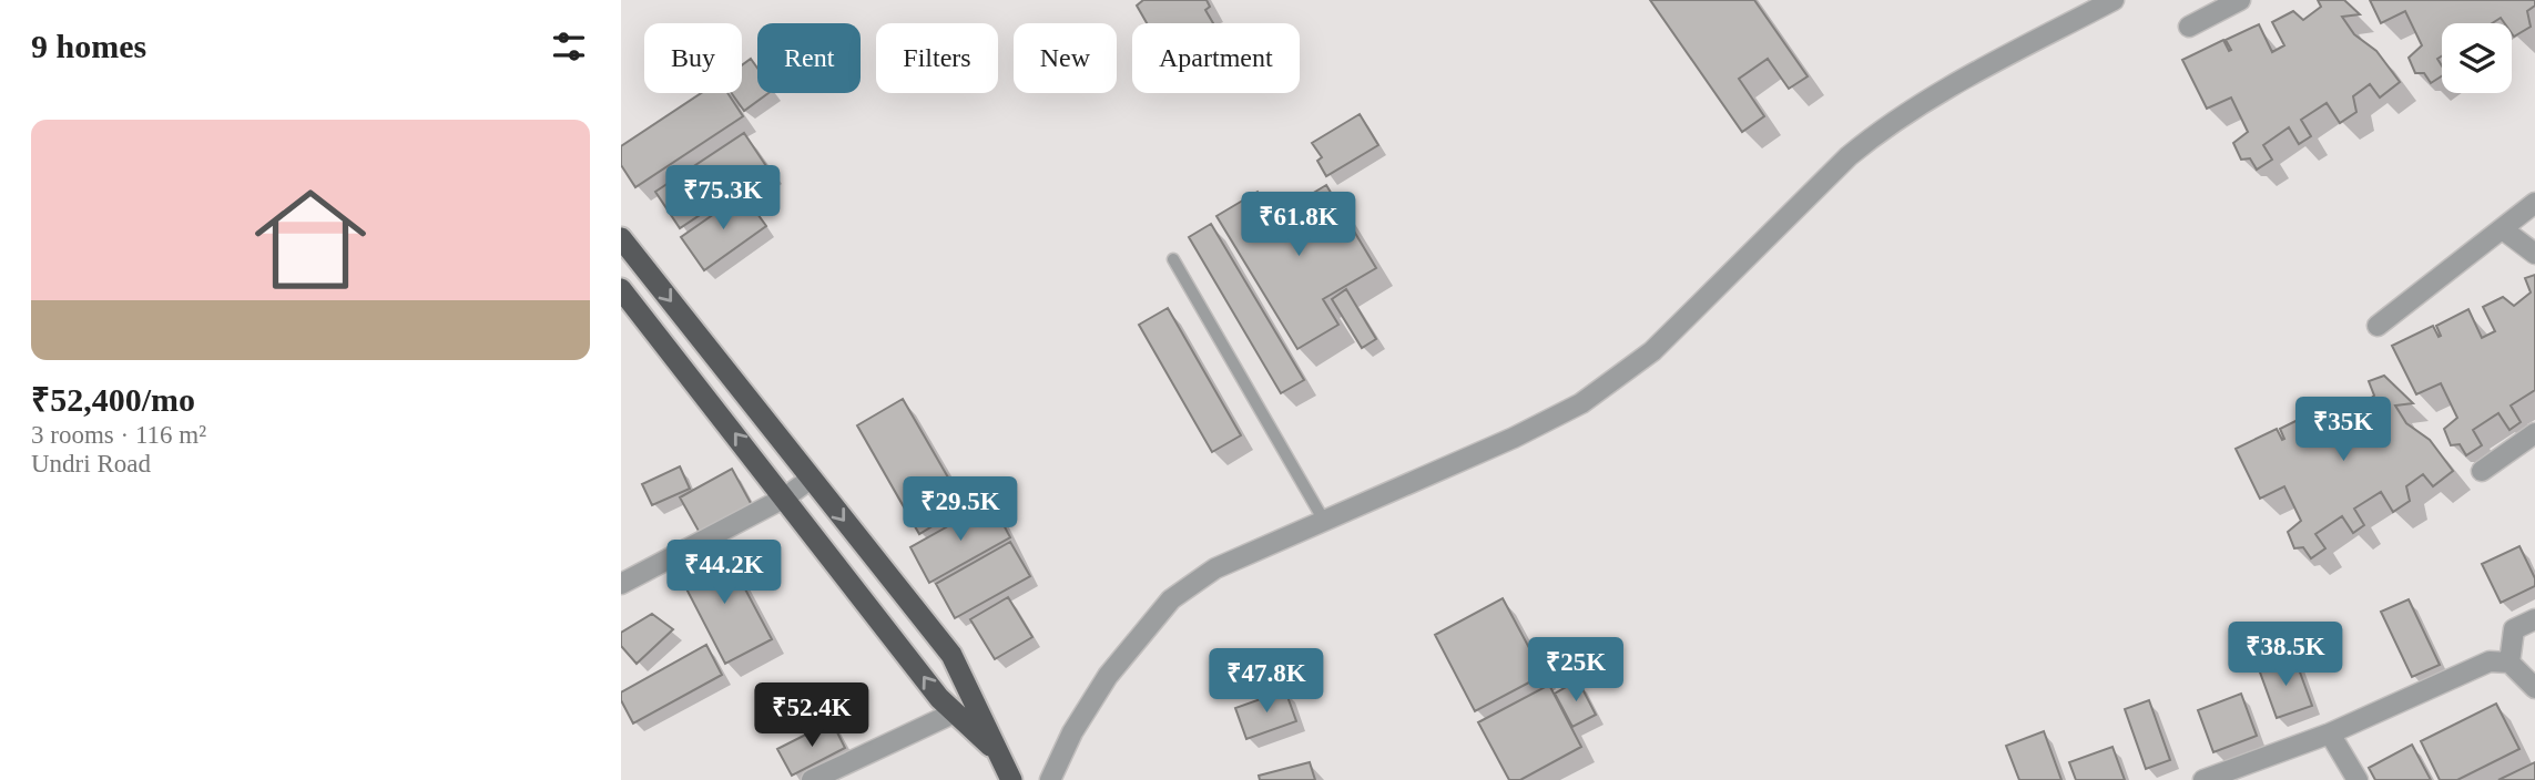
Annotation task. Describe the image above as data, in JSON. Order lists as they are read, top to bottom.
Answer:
{
  "page": {
    "heading": "9 homes",
    "chip": [
      "Buy",
      "Rent",
      "Filters",
      "New",
      "Apartment"
    ],
    "list": [
      {
        "name": "₹52,400/mo",
        "note": "3 rooms · 116 m² · Undri Road"
      }
    ],
    "price": [
      "₹75.3K",
      "₹61.8K",
      "₹35K",
      "₹29.5K",
      "₹44.2K",
      "₹38.5K",
      "₹25K",
      "₹47.8K",
      "₹52.4K"
    ]
  }
}
